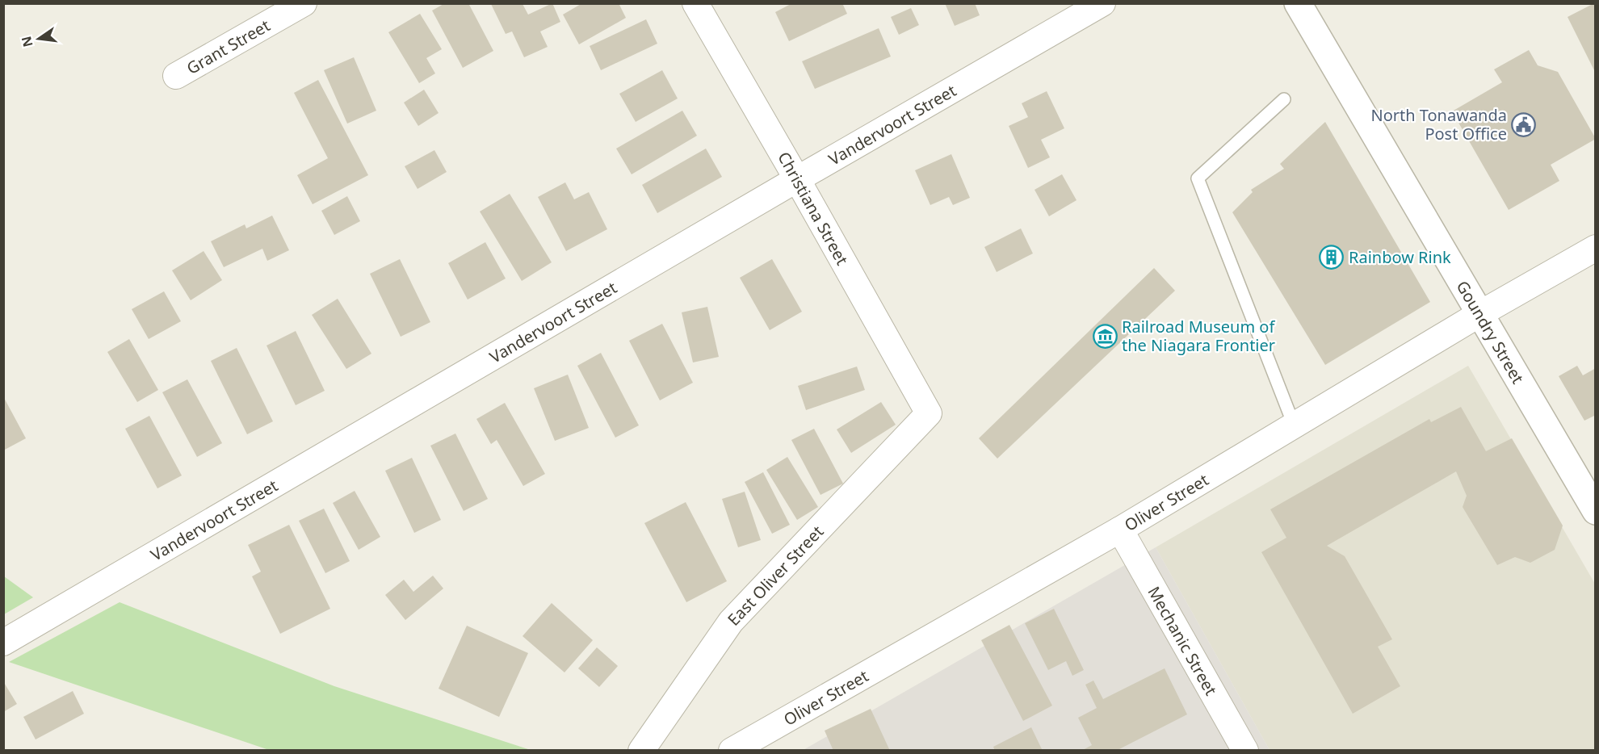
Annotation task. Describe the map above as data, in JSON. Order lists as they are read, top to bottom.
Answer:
{
  "streets": {
    "street": [
      "Grant Street",
      "Vandervoort Street",
      "Christiana Street",
      "Goundry Street",
      "Oliver Street",
      "East Oliver Street",
      "Mechanic Street"
    ]
  },
  "crossings": [
    ["Vandervoort Street", "Christiana Street"],
    ["Christiana Street", "East Oliver Street"],
    ["Goundry Street", "Oliver Street"],
    ["Oliver Street", "Mechanic Street"]
  ],
  "places": {
    "public building": ["North Tonawanda Post Office"],
    "building": ["Rainbow Rink"],
    "museum": ["Railroad Museum of the Niagara Frontier"]
  },
  "north": "left"
}
